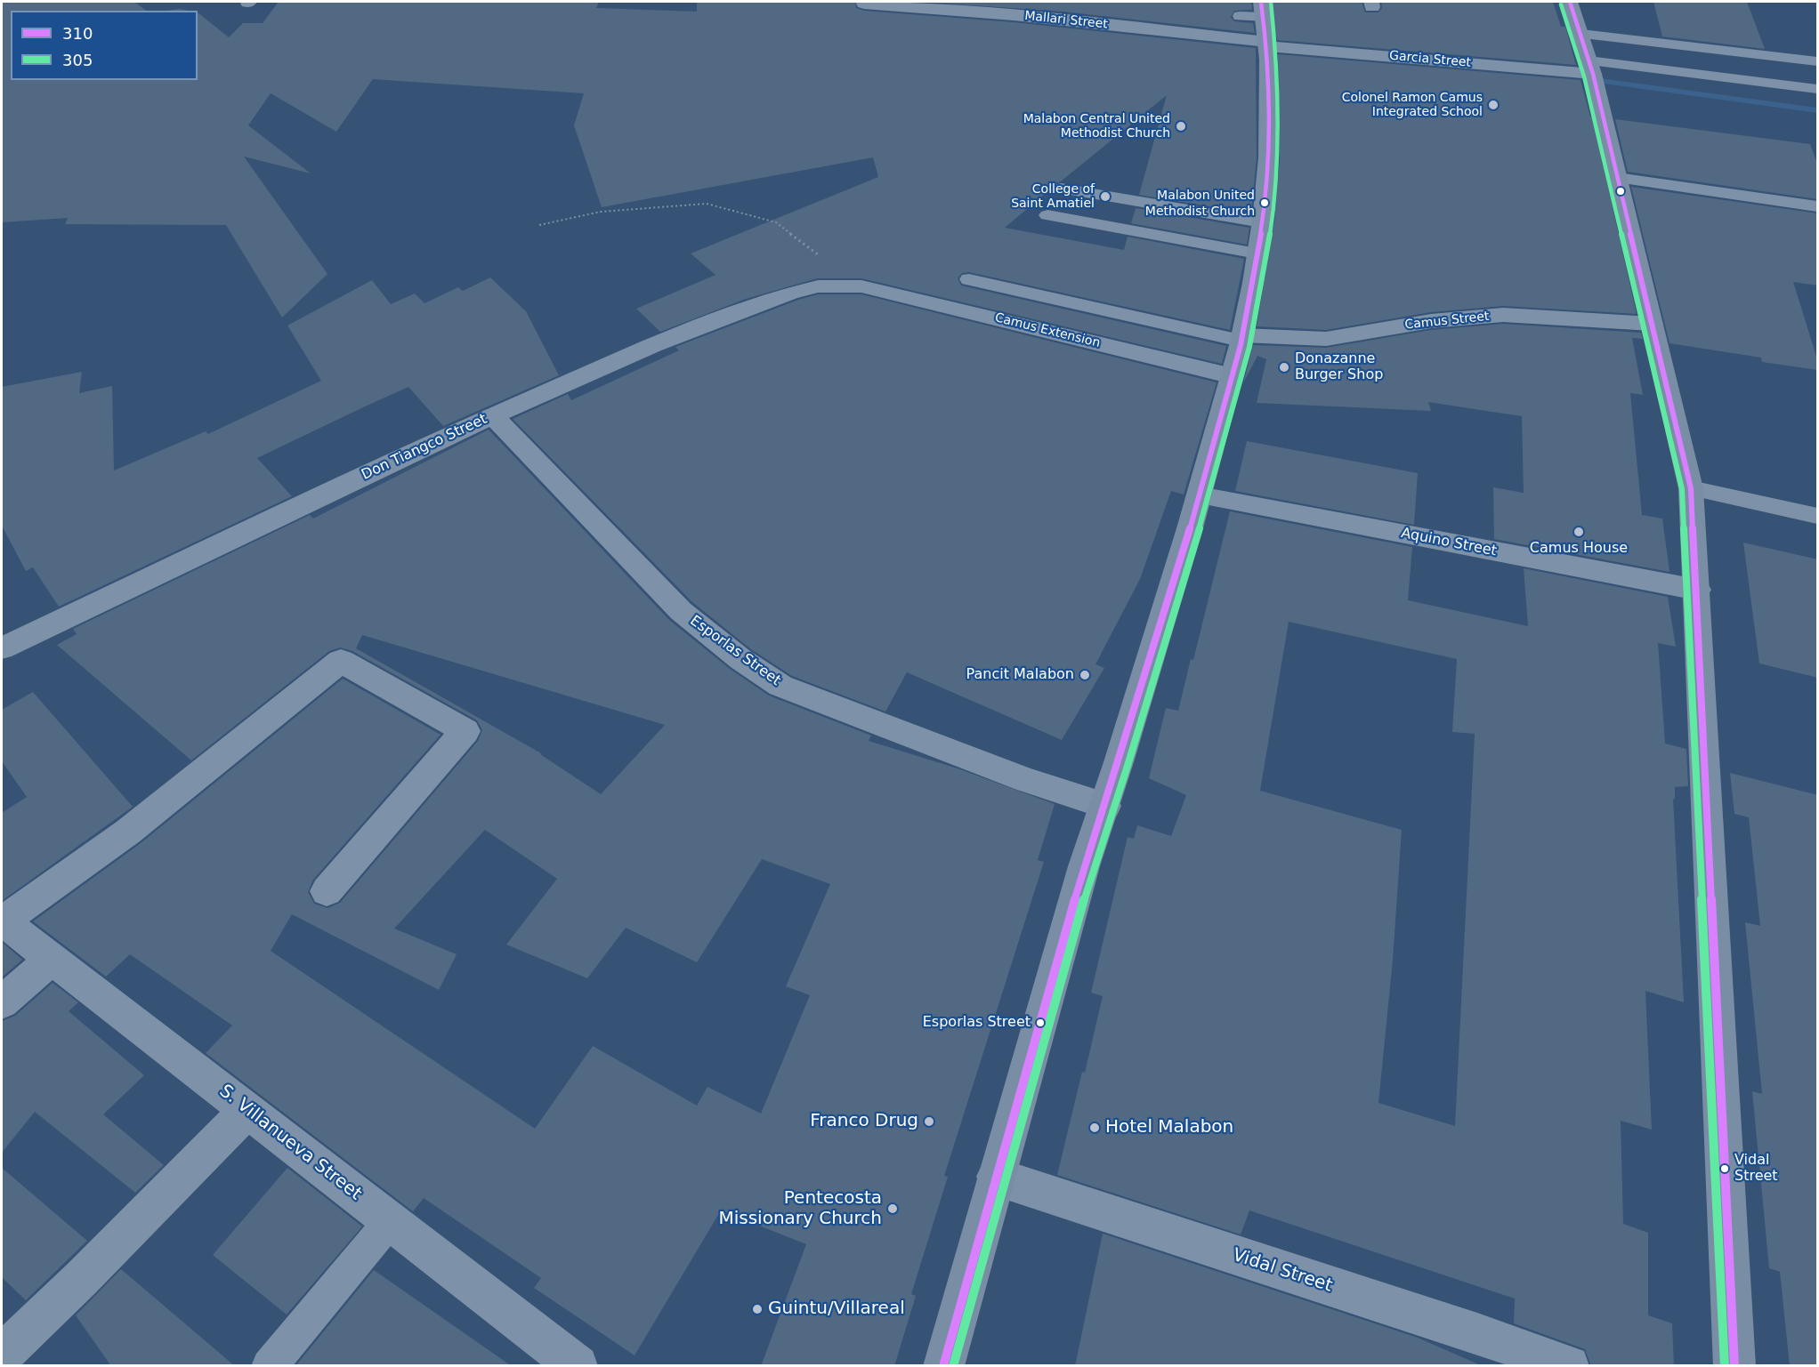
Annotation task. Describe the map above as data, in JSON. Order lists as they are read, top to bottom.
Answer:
{
  "streets": {
    "street": [
      "Mallari Street",
      "Garcia Street",
      "Camus Street",
      "Camus Extension",
      "Don Tiangco Street",
      "Aquino Street",
      "Esporlas Street",
      "S. Villanueva Street",
      "Vidal Street"
    ]
  },
  "crossings": [
    ["Mallari Street", "Garcia Street"],
    ["Camus Extension", "Don Tiangco Street"],
    ["Don Tiangco Street", "Esporlas Street"]
  ],
  "places": [
    "Colonel Ramon Camus Integrated School",
    "Malabon Central United Methodist Church",
    "College of Saint Amatiel",
    "Malabon United Methodist Church",
    "Donazanne Burger Shop",
    "Camus House",
    "Pancit Malabon",
    "Esporlas Street",
    "Franco Drug",
    "Hotel Malabon",
    "Vidal Street",
    "Pentecosta Missionary Church",
    "Guintu/Villareal"
  ],
  "lines": ["transit line 310", "transit line 305"],
  "legend": ["310", "305"]
}
